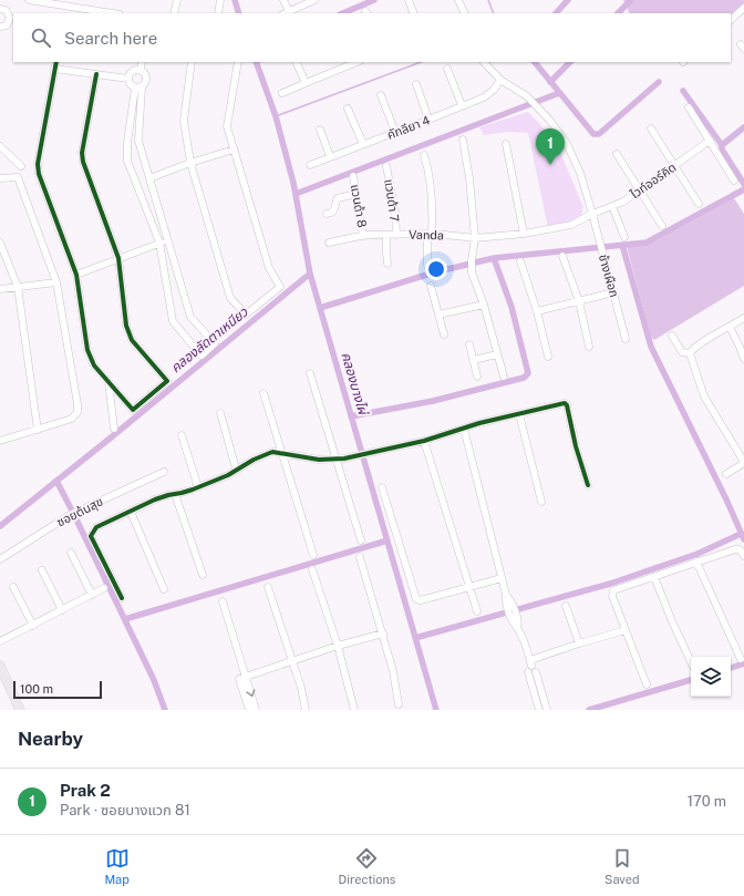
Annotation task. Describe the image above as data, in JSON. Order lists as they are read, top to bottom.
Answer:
{
  "streets": {
    "street": [
      "คัทลียา 4",
      "ไวท์ออร์คิด",
      "แวนด้า 7",
      "แวนด้า 8",
      "Vanda",
      "ช้างเผือก",
      "ซอยต้นสุข"
    ]
  },
  "crossings": [
    ["คัทลียา 4", "ช้างเผือก"],
    ["ไวท์ออร์คิด", "Vanda"],
    ["ไวท์ออร์คิด", "ช้างเผือก"],
    ["แวนด้า 7", "Vanda"],
    ["แวนด้า 8", "Vanda"],
    ["Vanda", "ช้างเผือก"]
  ],
  "water": ["คลองลัดตาเหนียว", "คลองบางไผ่"],
  "scale_bar": "100 m",
  "page": {
    "search": "Search here",
    "pins": "1",
    "scale": "100 m",
    "heading": "Nearby",
    "list": [
      {
        "mark": "1",
        "name": "Prak 2",
        "note": "Park · ซอยบางแวก 81",
        "value": "170 m"
      }
    ],
    "nav": ["Map", "Directions", "Saved"]
  }
}
